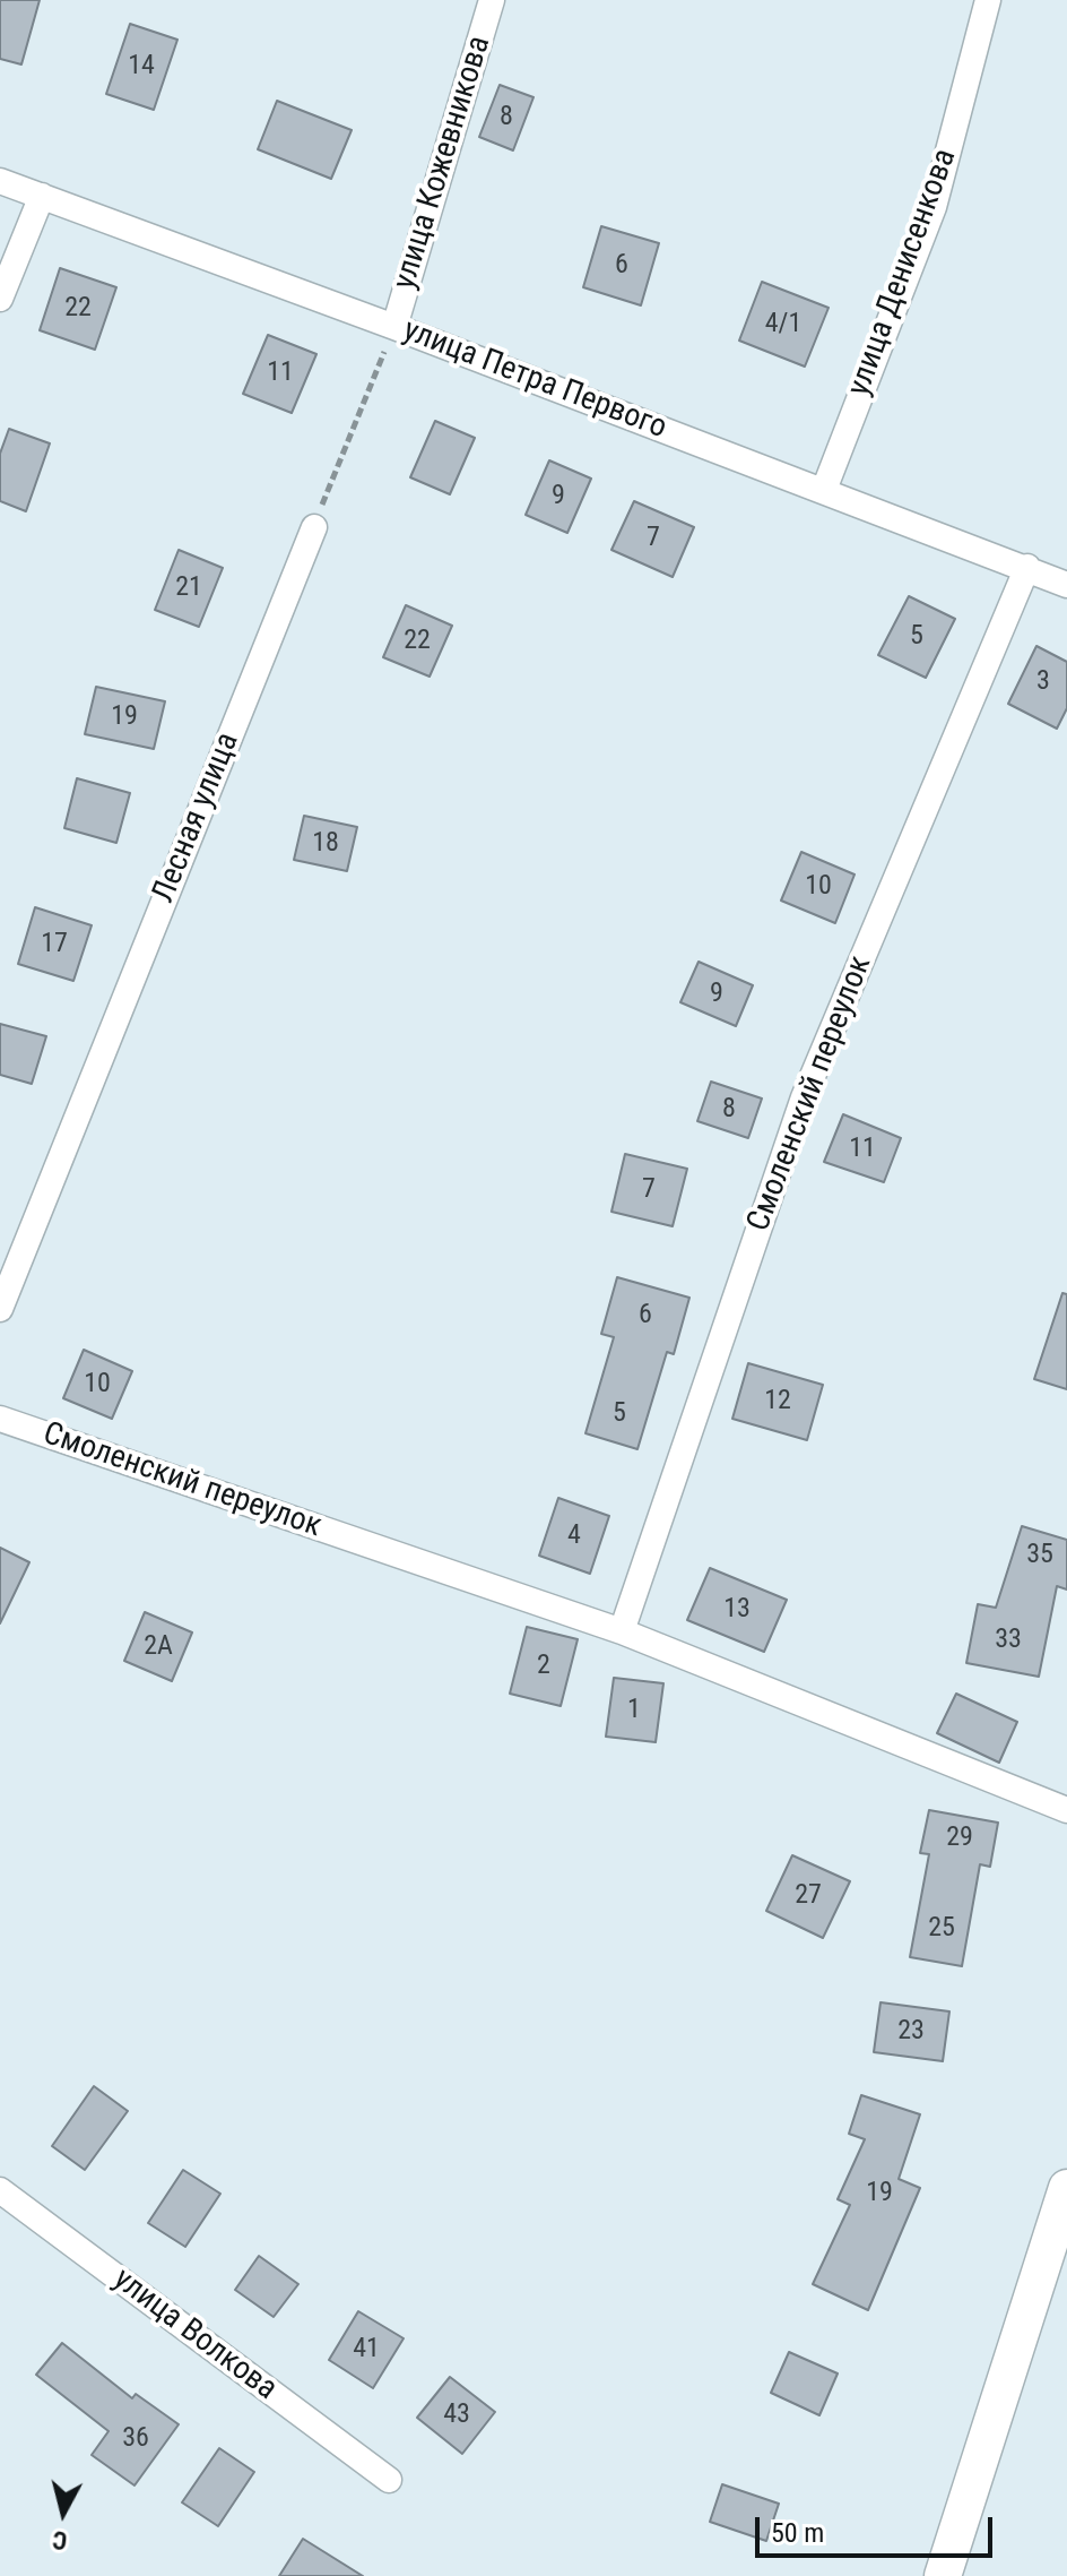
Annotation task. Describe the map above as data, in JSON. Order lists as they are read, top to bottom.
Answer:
{
  "streets": {
    "street": [
      "улица Кожевникова",
      "улица Денисенкова",
      "улица Петра Первого",
      "Лесная улица",
      "Смоленский переулок",
      "улица Волкова"
    ]
  },
  "crossings": [
    ["улица Кожевникова", "улица Петра Первого"],
    ["улица Денисенкова", "улица Петра Первого"],
    ["улица Петра Первого", "Смоленский переулок"]
  ],
  "house_numbers": [
    "14",
    "8",
    "6",
    "22",
    "4/1",
    "11",
    "9",
    "7",
    "21",
    "5",
    "22",
    "3",
    "19",
    "18",
    "10",
    "17",
    "9",
    "8",
    "11",
    "7",
    "6",
    "10",
    "12",
    "5",
    "4",
    "35",
    "13",
    "33",
    "2А",
    "2",
    "1",
    "29",
    "27",
    "25",
    "23",
    "19",
    "41",
    "43",
    "36"
  ],
  "scale_bar": "50 m",
  "north": "bottom"
}
